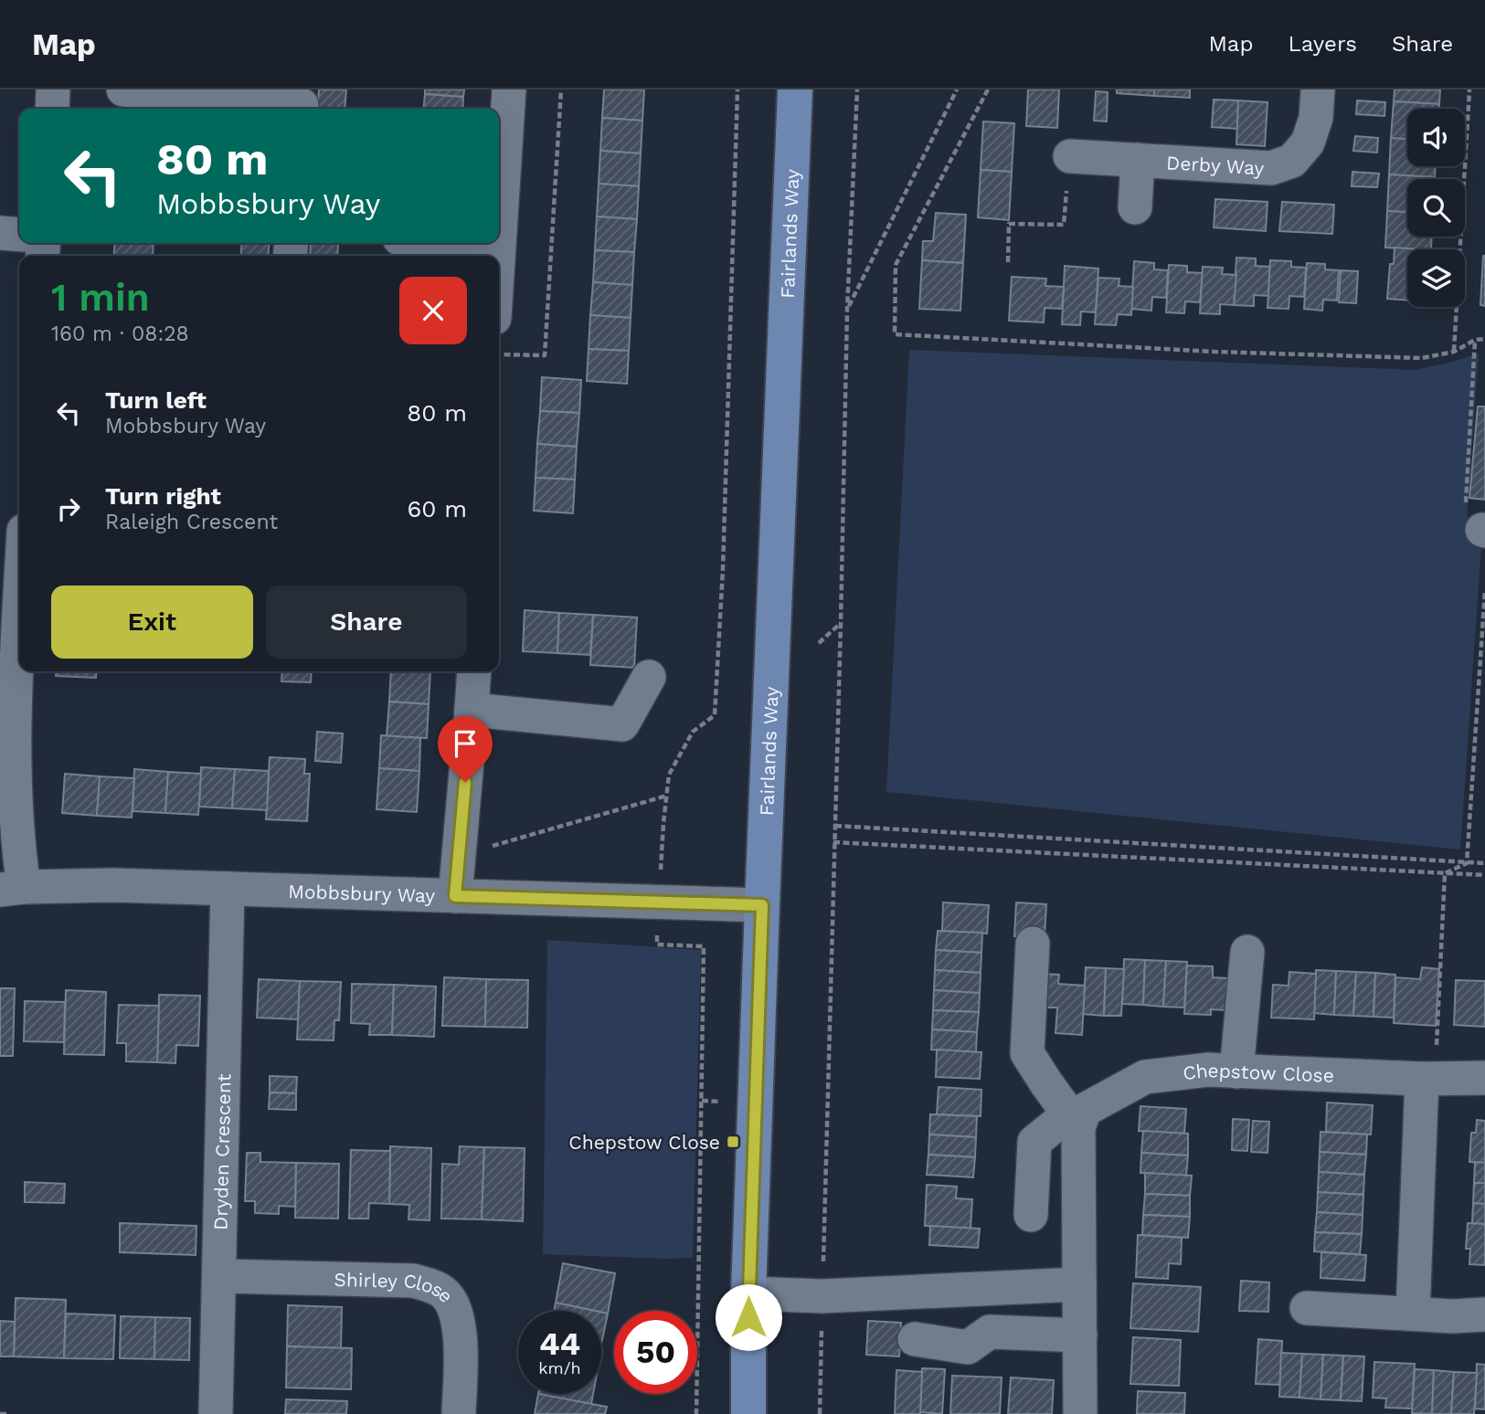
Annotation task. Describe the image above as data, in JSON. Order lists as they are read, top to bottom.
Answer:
{
  "streets": {
    "main road": ["Fairlands Way"],
    "street": [
      "Derby Way",
      "Mobbsbury Way",
      "Chepstow Close",
      "Dryden Crescent",
      "Shirley Close"
    ]
  },
  "crossings": [
    ["Fairlands Way", "Mobbsbury Way"],
    ["Mobbsbury Way", "Dryden Crescent"],
    ["Dryden Crescent", "Shirley Close"]
  ],
  "places": {
    "transit": ["Chepstow Close"]
  },
  "page": {
    "header": "Map",
    "nav": ["Map", "Layers", "Share"],
    "turn": ["80 m", "Mobbsbury Way"],
    "heading": ["1 min", "160 m · 08:28"],
    "list": [
      {
        "name": "Turn left",
        "note": "Mobbsbury Way",
        "value": "80 m"
      },
      {
        "name": "Turn right",
        "note": "Raleigh Crescent",
        "value": "60 m"
      }
    ],
    "buttons": ["Exit", "Share"],
    "speed": "44 km/h",
    "limit": "50"
  }
}
